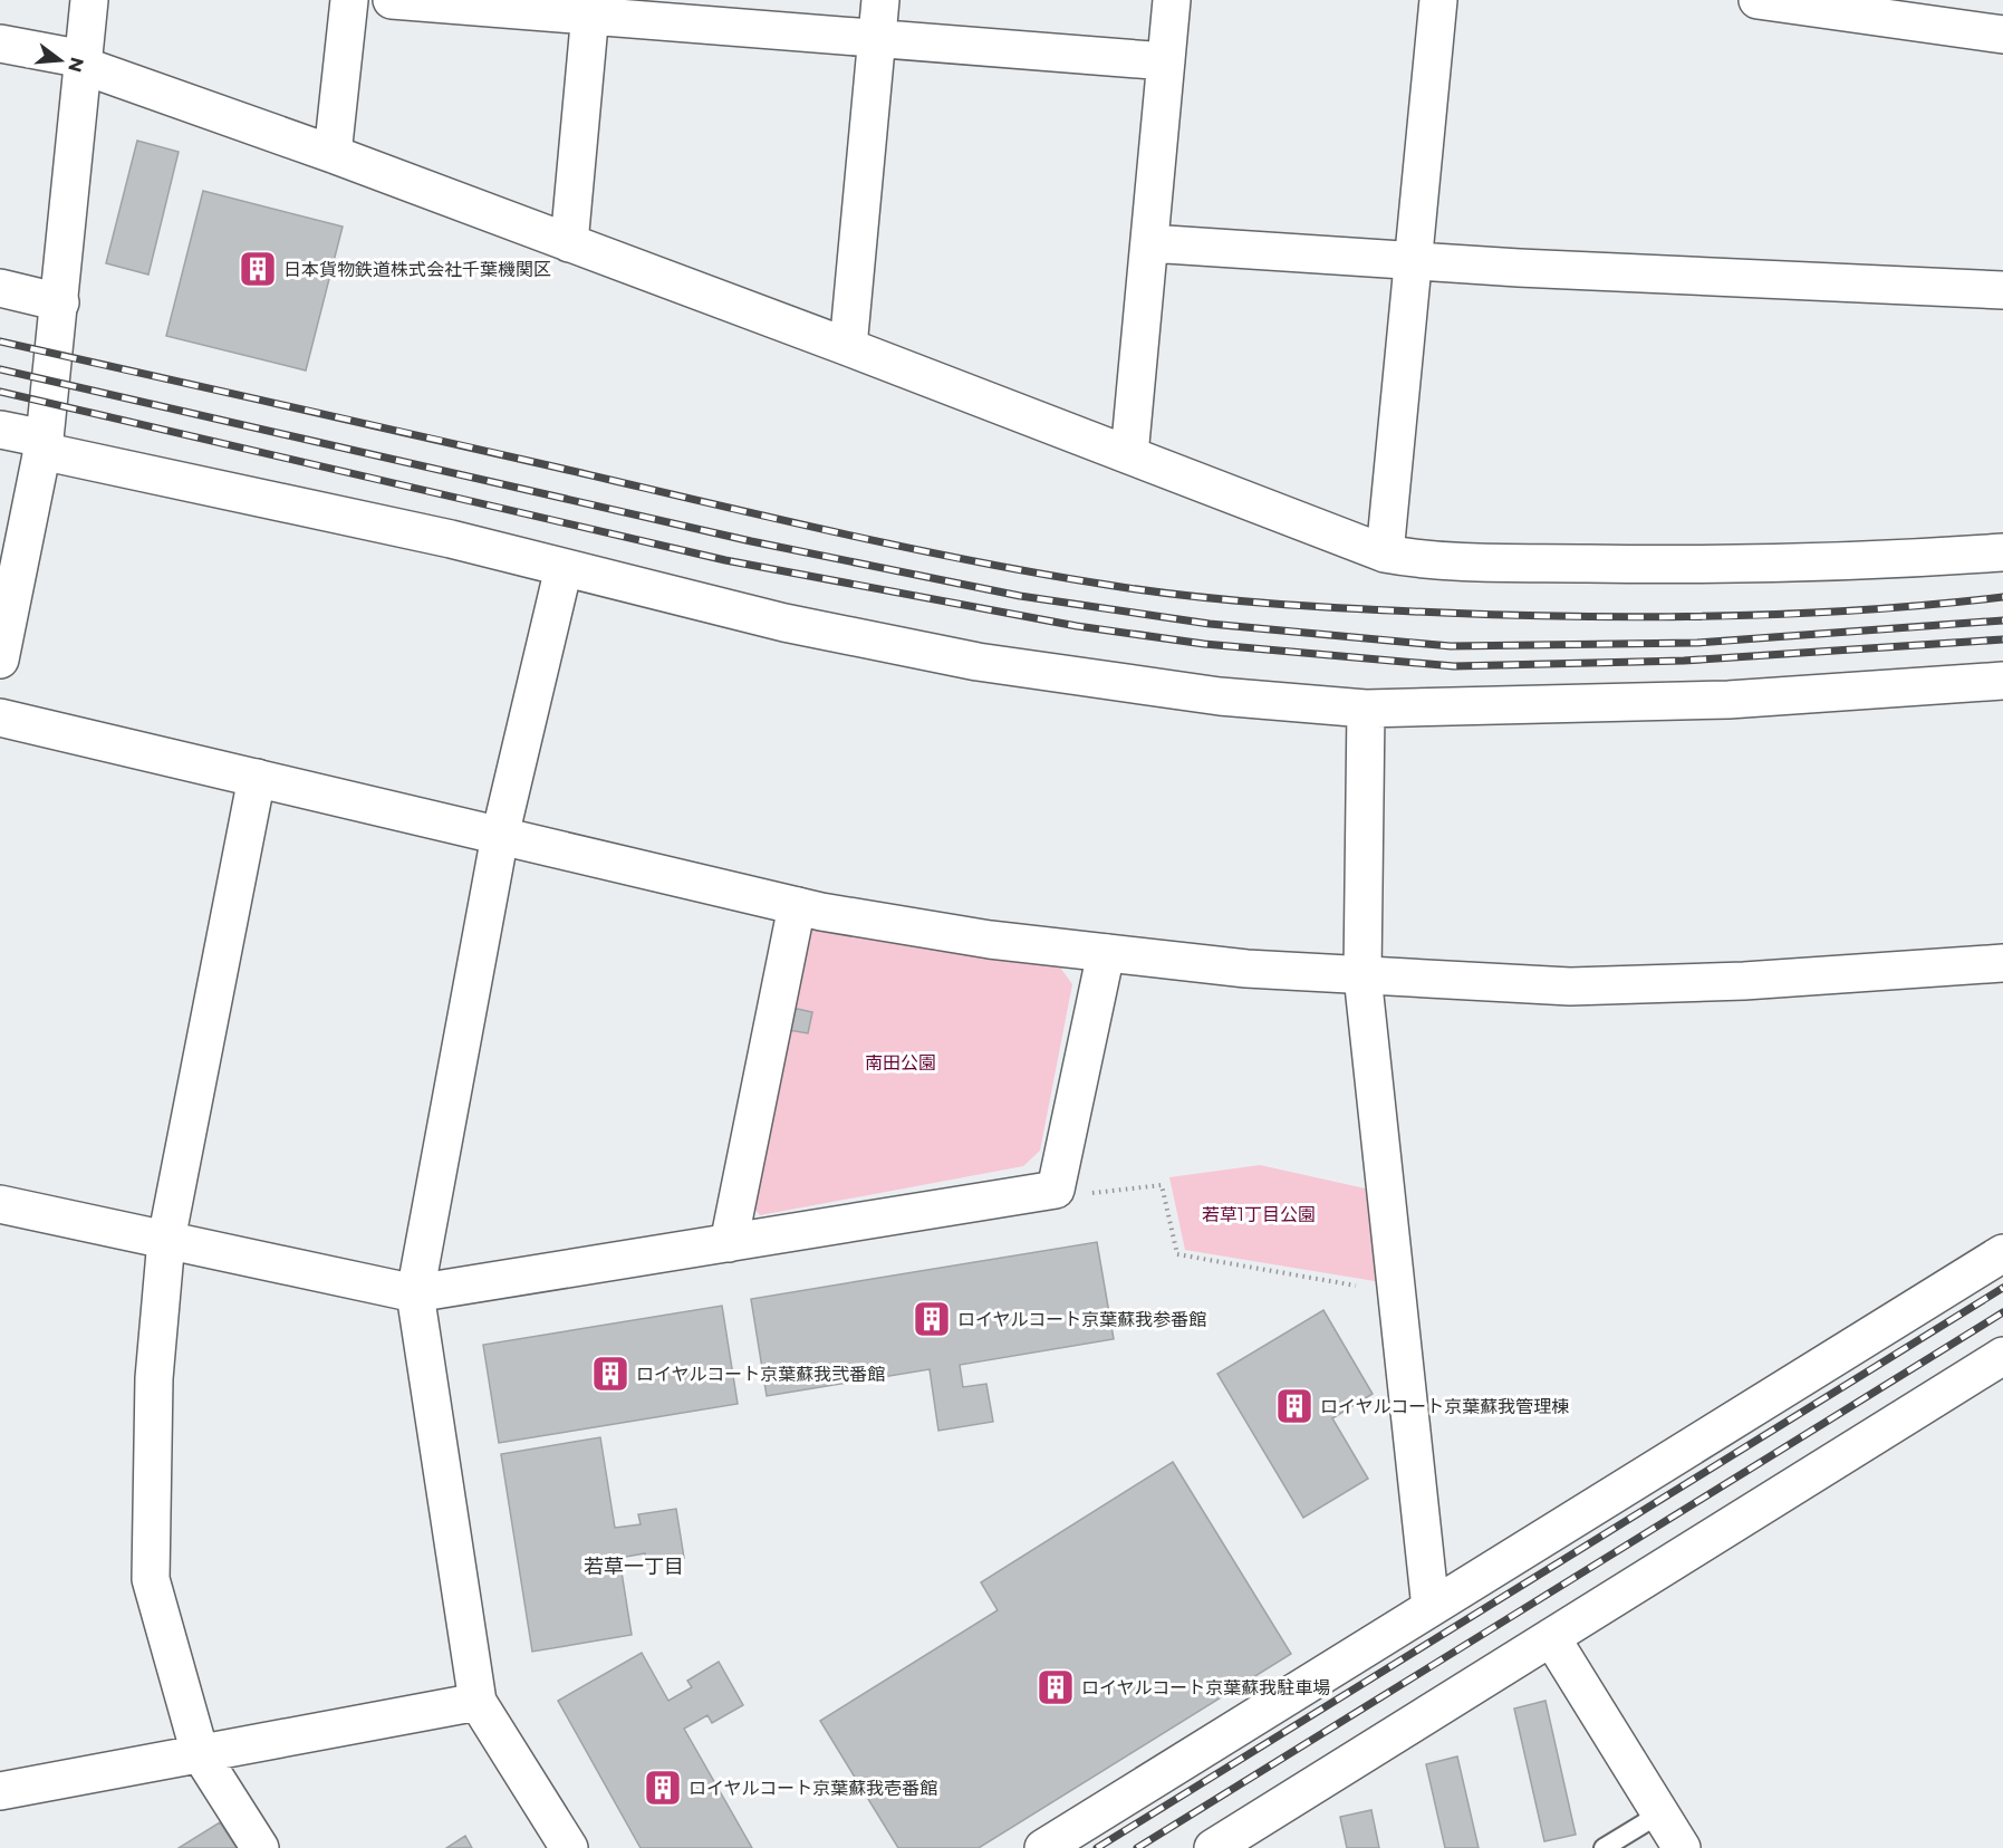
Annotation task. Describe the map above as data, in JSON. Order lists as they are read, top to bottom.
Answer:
{
  "districts": ["若草一丁目"],
  "parks": ["南田公園", "若草1丁目公園"],
  "places": {
    "building": [
      "日本貨物鉄道株式会社千葉機関区",
      "ロイヤルコート京葉蘇我参番館",
      "ロイヤルコート京葉蘇我弐番館",
      "ロイヤルコート京葉蘇我管理棟",
      "ロイヤルコート京葉蘇我駐車場",
      "ロイヤルコート京葉蘇我壱番館"
    ]
  },
  "north": "right"
}
